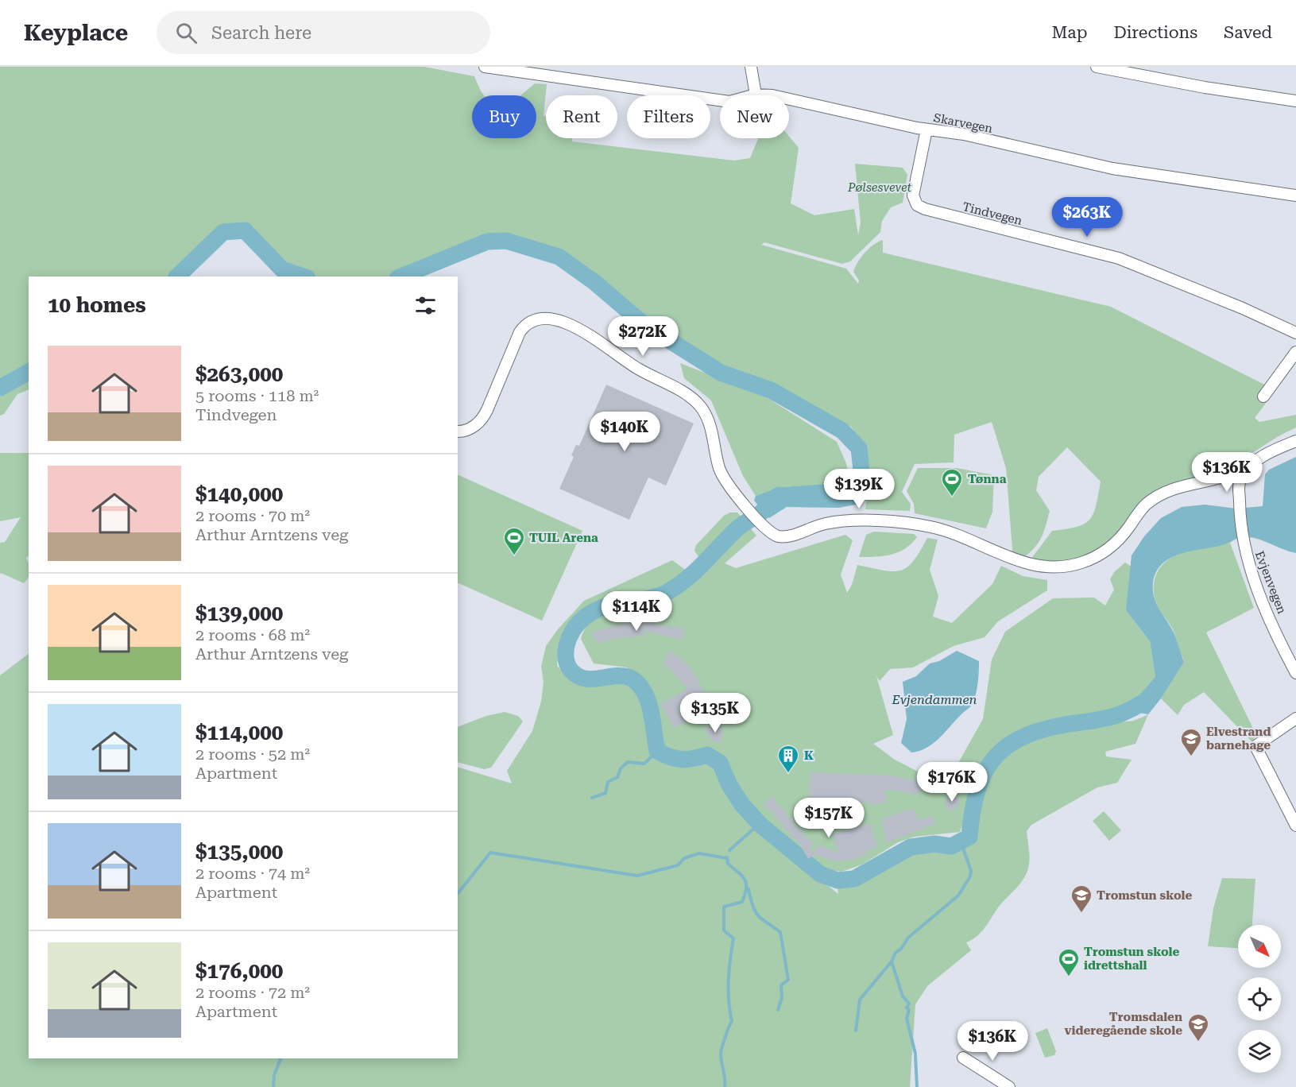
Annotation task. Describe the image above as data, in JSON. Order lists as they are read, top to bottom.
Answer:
{
  "streets": {
    "street": ["Skarvegen", "Tindvegen", "Evjenvegen"]
  },
  "crossings": [
    ["Skarvegen", "Tindvegen"]
  ],
  "water": ["Evjendammen"],
  "parks": ["Pølsesvevet"],
  "places": {
    "sports": ["Tønna", "TUIL Arena", "Tromstun skole idrettshall"],
    "school or university": ["Elvestrand barnehage", "Tromstun skole", "Tromsdalen videregående skole"],
    "building": ["K"]
  },
  "north": "bottom right",
  "page": {
    "header": "Keyplace",
    "search": "Search here",
    "nav": ["Map", "Directions", "Saved"],
    "chip": [
      "Buy",
      "Rent",
      "Filters",
      "New"
    ],
    "price": [
      "$263K",
      "$272K",
      "$140K",
      "$136K",
      "$139K",
      "$114K",
      "$135K",
      "$176K",
      "$157K",
      "$136K"
    ],
    "heading": "10 homes",
    "list": [
      {
        "name": "$263,000",
        "note": "5 rooms · 118 m² · Tindvegen"
      },
      {
        "name": "$140,000",
        "note": "2 rooms · 70 m² · Arthur Arntzens veg"
      },
      {
        "name": "$139,000",
        "note": "2 rooms · 68 m² · Arthur Arntzens veg"
      },
      {
        "name": "$114,000",
        "note": "2 rooms · 52 m² · Apartment"
      },
      {
        "name": "$135,000",
        "note": "2 rooms · 74 m² · Apartment"
      },
      {
        "name": "$176,000",
        "note": "2 rooms · 72 m² · Apartment"
      }
    ]
  }
}
